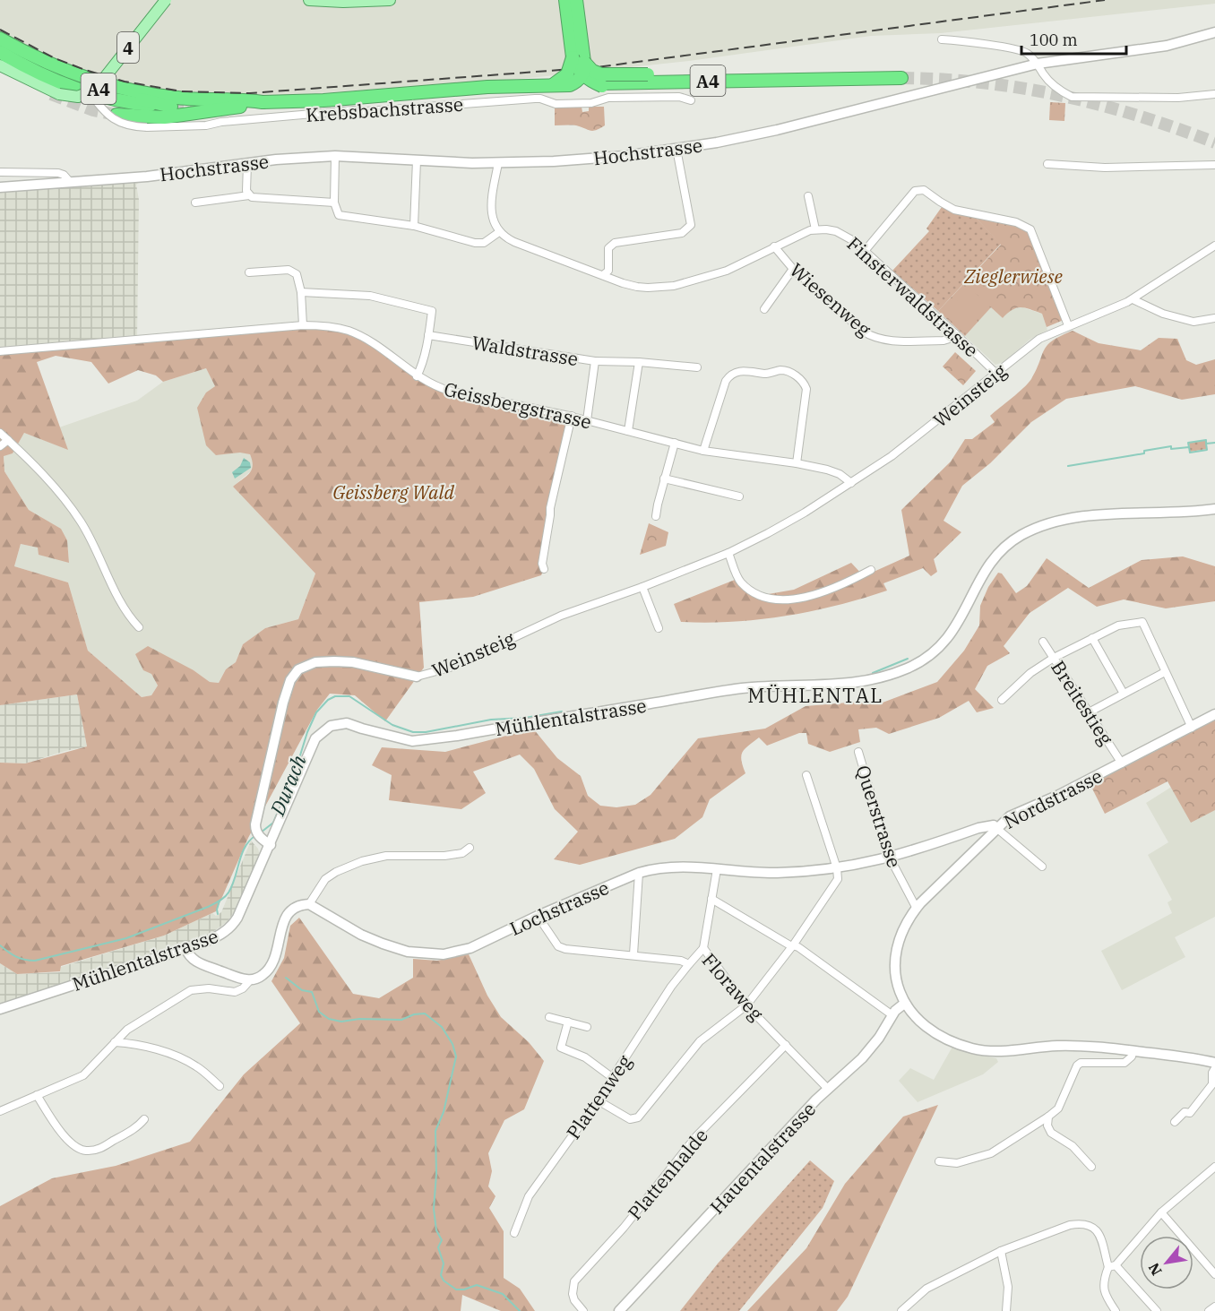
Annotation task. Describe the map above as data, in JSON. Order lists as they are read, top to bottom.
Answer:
{
  "streets": {
    "highway": ["A4"],
    "main road": ["4"],
    "street": [
      "Krebsbachstrasse",
      "Hochstrasse",
      "Finsterwaldstrasse",
      "Wiesenweg",
      "Waldstrasse",
      "Weinsteig",
      "Geissbergstrasse",
      "Breitestieg",
      "Mühlentalstrasse",
      "Nordstrasse",
      "Querstrasse",
      "Lochstrasse",
      "Floraweg",
      "Plattenweg",
      "Hauentalstrasse",
      "Plattenhalde"
    ]
  },
  "crossings": [
    ["4", "Krebsbachstrasse"],
    ["Finsterwaldstrasse", "Wiesenweg"],
    ["Finsterwaldstrasse", "Weinsteig"],
    ["Waldstrasse", "Geissbergstrasse"],
    ["Weinsteig", "Geissbergstrasse"],
    ["Weinsteig", "Mühlentalstrasse"],
    ["Breitestieg", "Nordstrasse"],
    ["Nordstrasse", "Querstrasse"],
    ["Nordstrasse", "Lochstrasse"],
    ["Nordstrasse", "Hauentalstrasse"],
    ["Querstrasse", "Lochstrasse"],
    ["Lochstrasse", "Floraweg"],
    ["Floraweg", "Plattenweg"],
    ["Floraweg", "Hauentalstrasse"],
    ["Floraweg", "Plattenhalde"]
  ],
  "districts": ["MÜHLENTAL"],
  "water": ["Durach"],
  "parks": ["Zieglerwiese", "Geissberg Wald"],
  "scale_bar": "100 m",
  "north": "bottom left"
}
